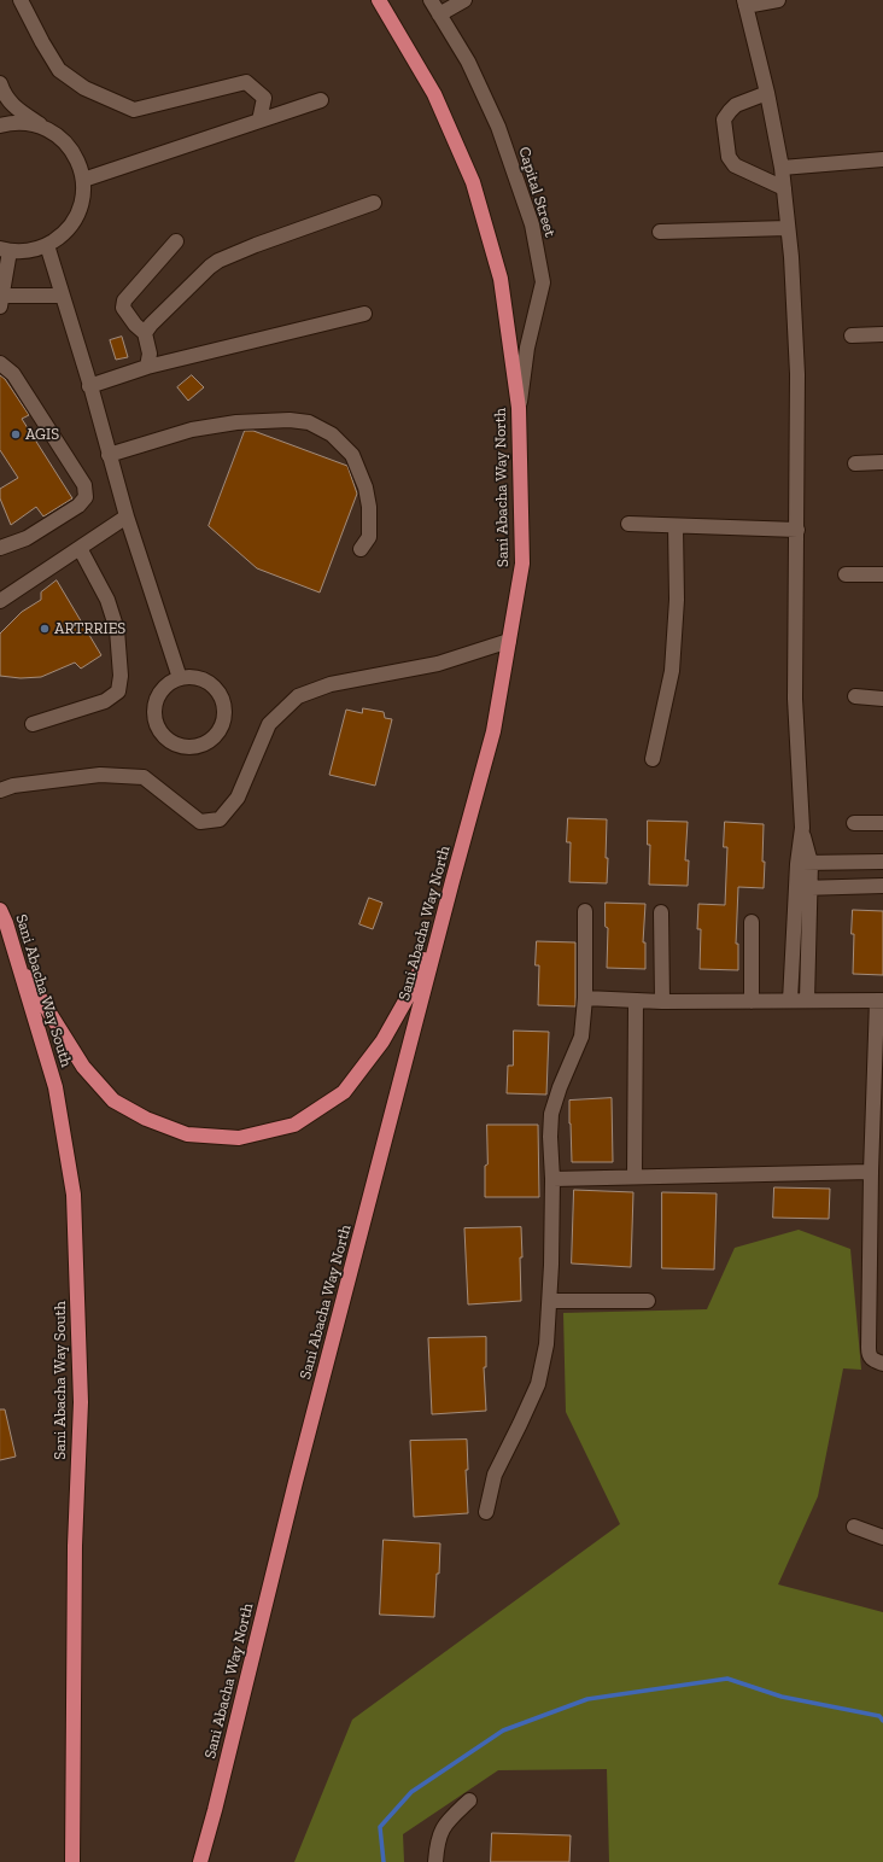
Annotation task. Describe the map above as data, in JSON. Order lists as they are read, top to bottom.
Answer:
{
  "streets": {
    "highway": ["Sani Abacha Way North", "Sani Abacha Way South"],
    "street": ["Capital Street"]
  },
  "crossings": [
    ["Capital Street", "Sani Abacha Way North"]
  ],
  "places": ["AGIS", "ARTRRIES"]
}
